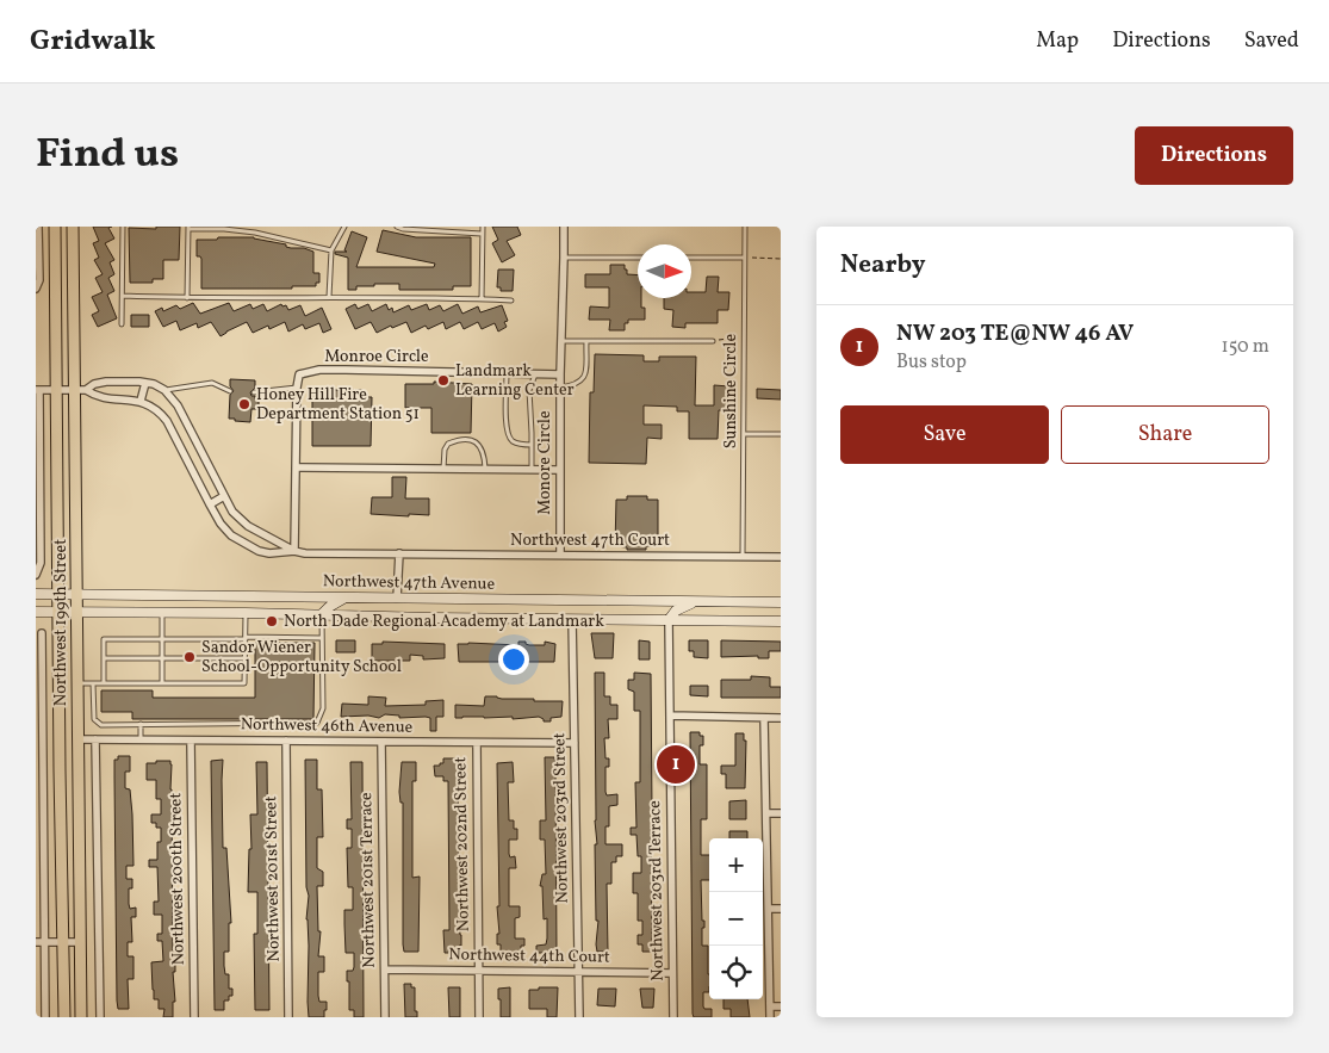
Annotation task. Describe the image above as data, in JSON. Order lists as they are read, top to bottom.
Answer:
{
  "streets": {
    "main road": ["Northwest 47th Avenue", "Northwest 199th Street"],
    "street": [
      "Monroe Circle",
      "Monore Circle",
      "Northwest 47th Court",
      "Northwest 46th Avenue",
      "Northwest 203rd Street",
      "Northwest 202nd Street",
      "Northwest 200th Street",
      "Northwest 201st Street",
      "Northwest 201st Terrace",
      "Northwest 203rd Terrace",
      "Northwest 44th Court"
    ],
    "lane": ["Sunshine Circle"]
  },
  "crossings": [
    ["Monroe Circle", "Monore Circle"],
    ["Sunshine Circle", "Northwest 47th Court"],
    ["Monore Circle", "Northwest 47th Court"],
    ["Northwest 47th Avenue", "Northwest 199th Street"],
    ["Northwest 47th Avenue", "Northwest 203rd Street"],
    ["Northwest 47th Avenue", "Northwest 203rd Terrace"],
    ["Northwest 199th Street", "Northwest 46th Avenue"],
    ["Northwest 46th Avenue", "Northwest 203rd Street"],
    ["Northwest 46th Avenue", "Northwest 202nd Street"],
    ["Northwest 46th Avenue", "Northwest 200th Street"],
    ["Northwest 46th Avenue", "Northwest 201st Street"],
    ["Northwest 46th Avenue", "Northwest 201st Terrace"],
    ["Northwest 203rd Street", "Northwest 44th Court"],
    ["Northwest 202nd Street", "Northwest 44th Court"],
    ["Northwest 201st Terrace", "Northwest 44th Court"],
    ["Northwest 203rd Terrace", "Northwest 44th Court"]
  ],
  "places": [
    "Landmark Learning Center",
    "Honey Hill Fire Department Station 51",
    "North Dade Regional Academy at Landmark",
    "Sandor Wiener School-Opportunity School"
  ],
  "north": "right",
  "page": {
    "header": "Gridwalk",
    "nav": ["Map", "Directions", "Saved"],
    "title": "Find us",
    "buttons": [
      "Directions",
      ["Save", "Share"]
    ],
    "heading": "Nearby",
    "list": [
      {
        "mark": "1",
        "name": "NW 203 TE@NW 46 AV",
        "note": "Bus stop",
        "value": "150 m"
      }
    ],
    "pins": "1",
    "map_buttons": ["+", "−"]
  }
}
